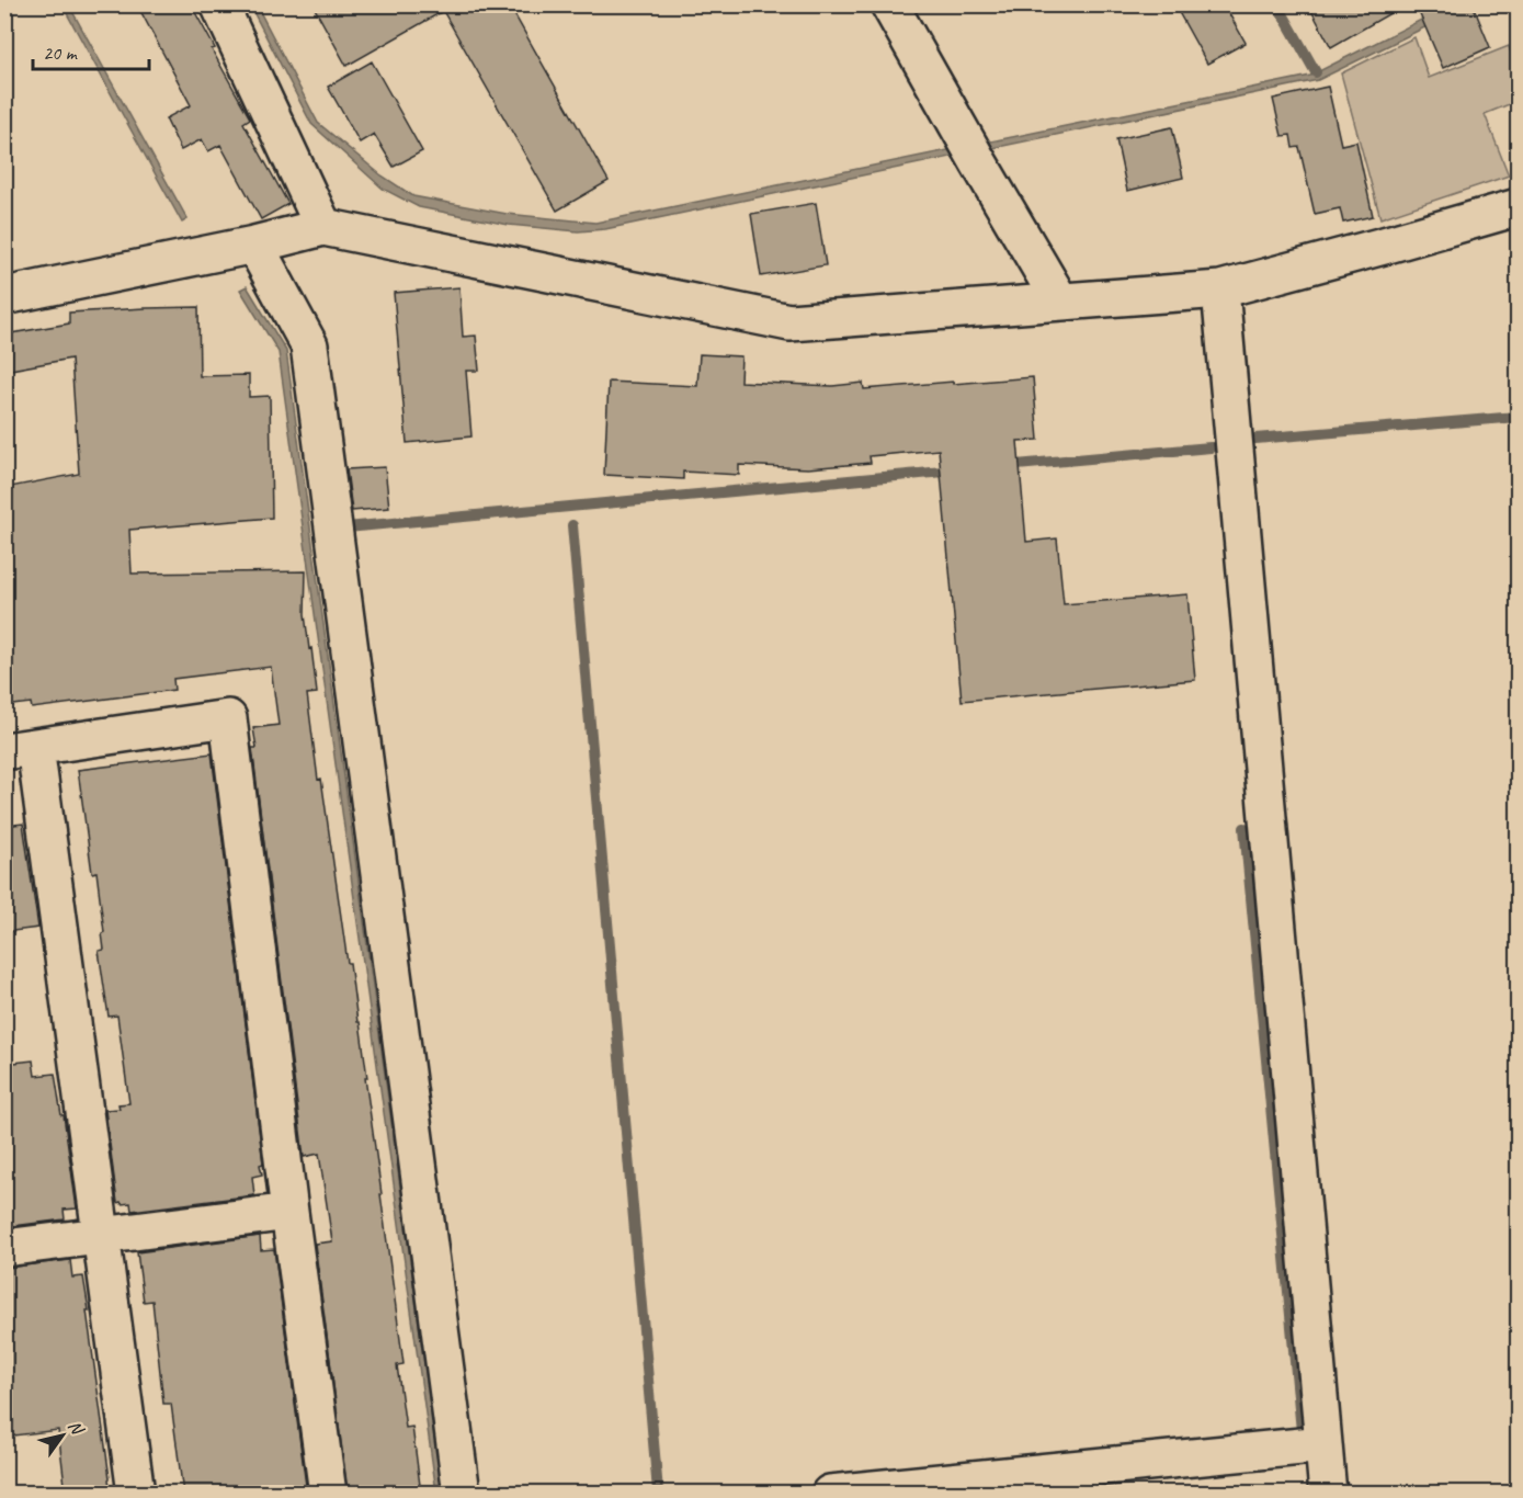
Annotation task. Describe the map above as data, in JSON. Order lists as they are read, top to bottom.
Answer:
{
  "scale_bar": "20 m",
  "north": "top right"
}
